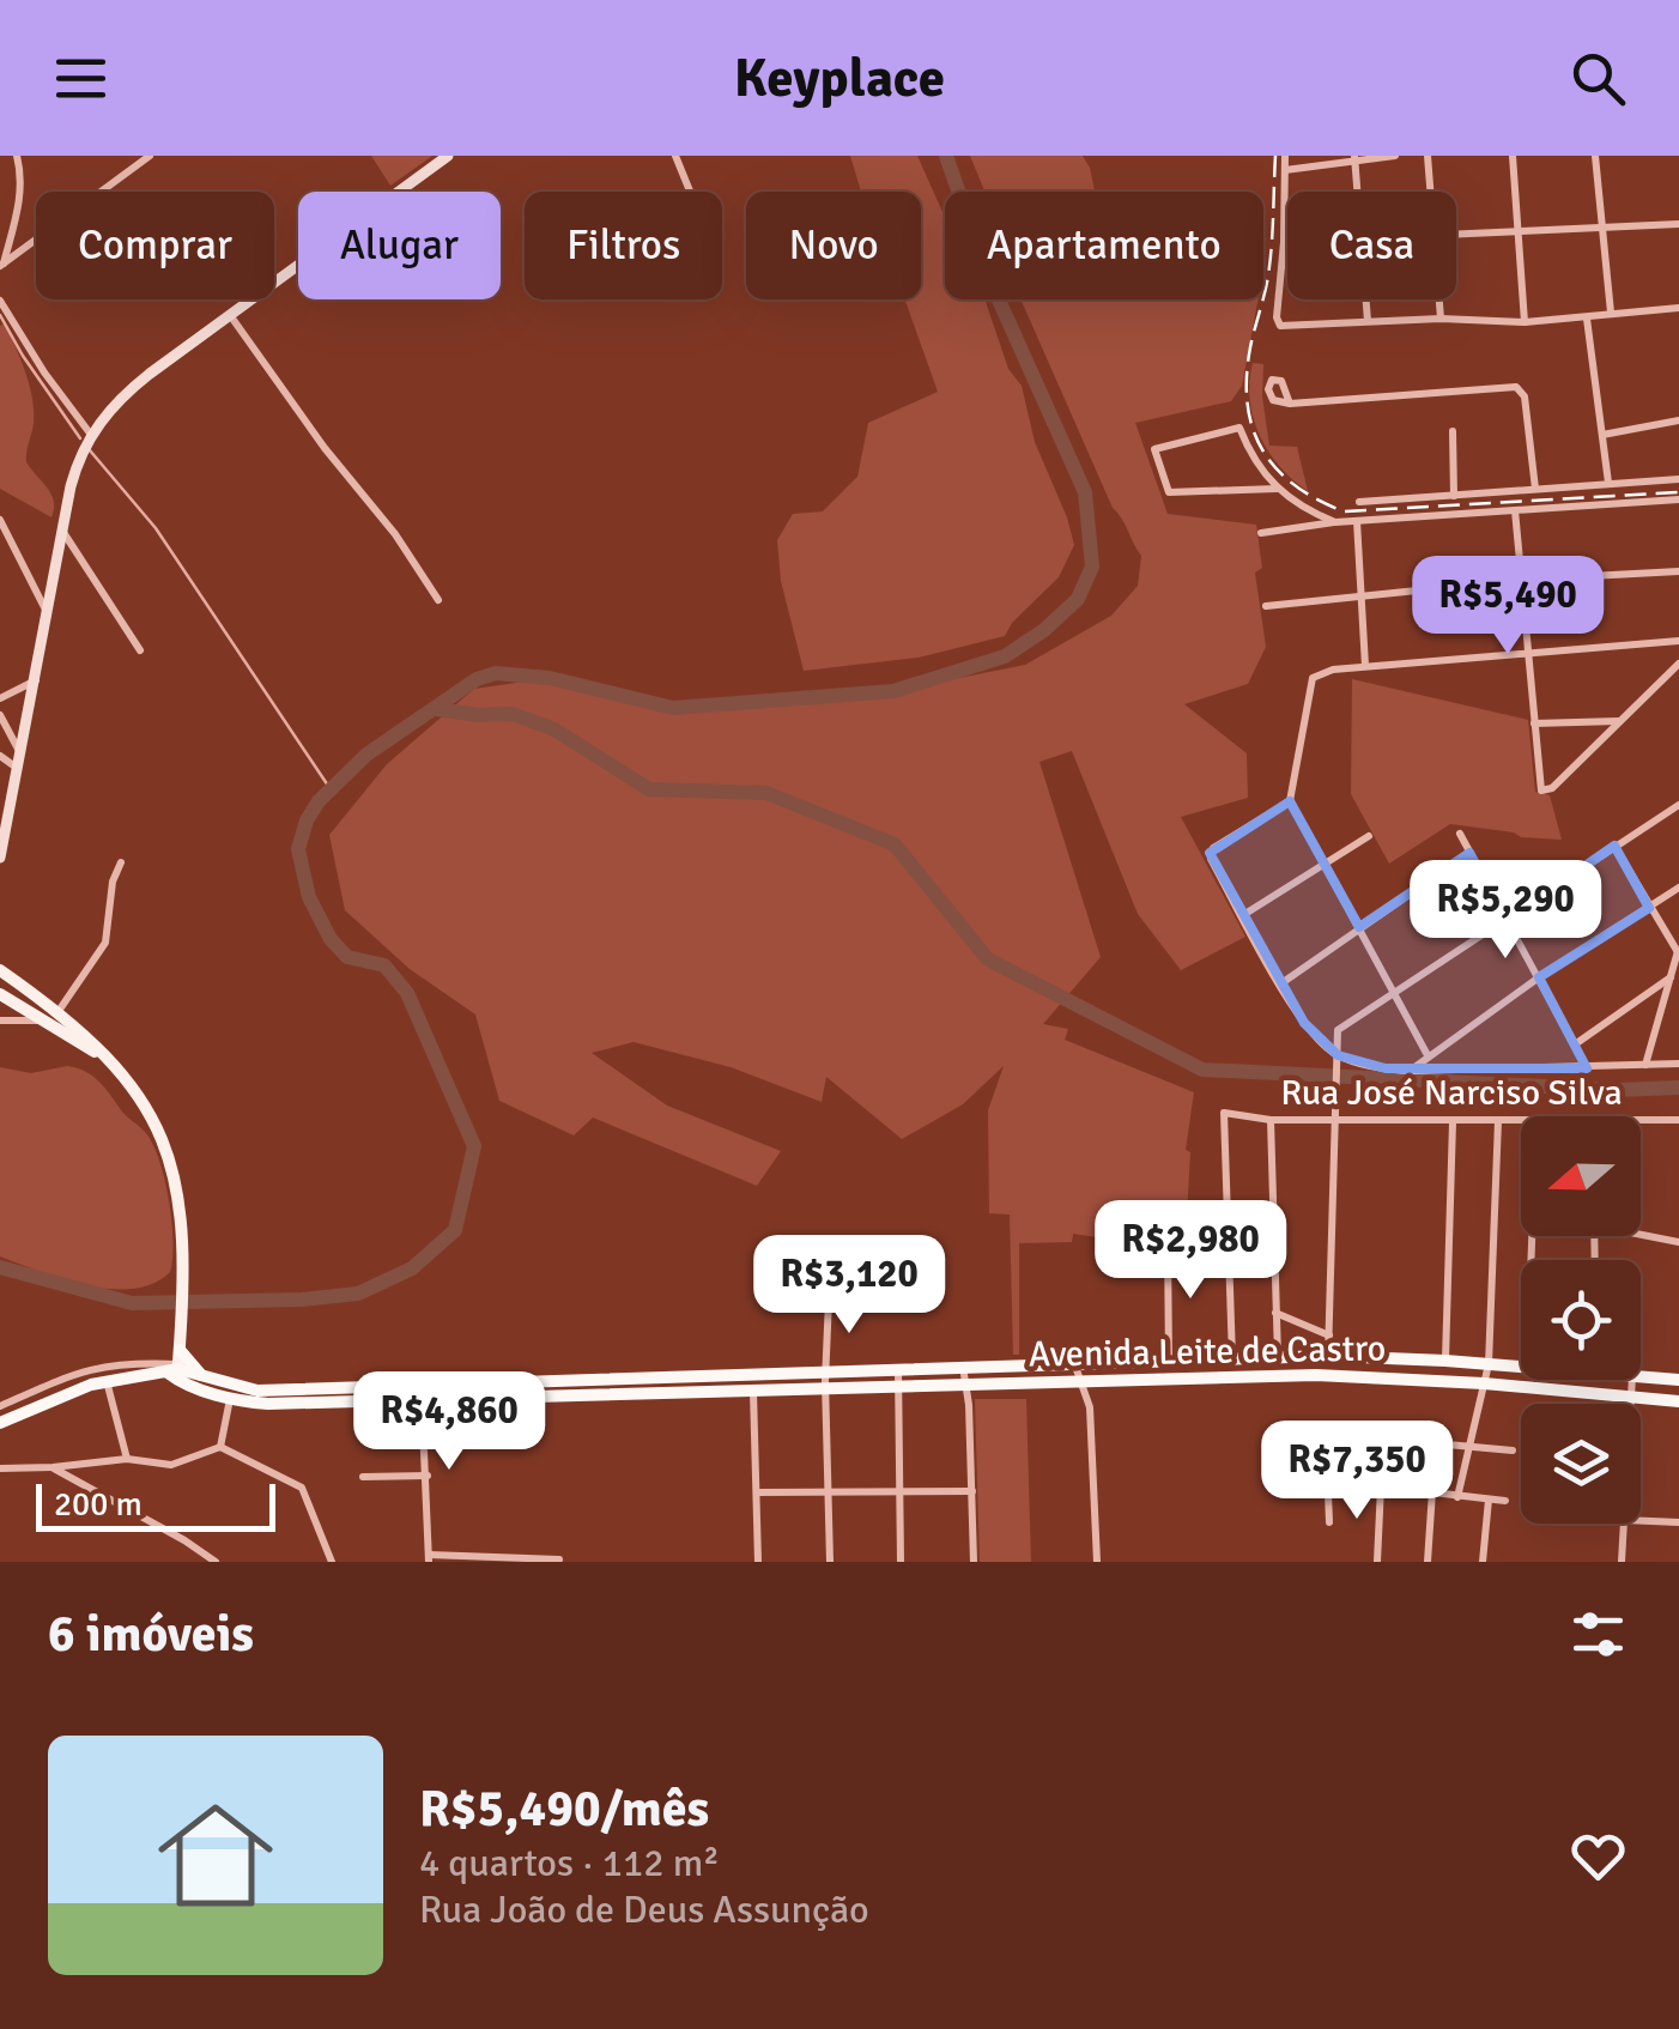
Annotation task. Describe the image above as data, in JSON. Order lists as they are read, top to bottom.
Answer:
{
  "streets": {
    "highway": ["Avenida Leite de Castro"],
    "street": ["Rua José Narciso Silva"]
  },
  "crossings": [
    ["Rua José Narciso Silva", "Avenida Leite de Castro"]
  ],
  "scale_bar": "200 m",
  "north": "left",
  "page": {
    "header": "Keyplace",
    "chip": [
      "Comprar",
      "Alugar",
      "Filtros",
      "Novo",
      "Apartamento",
      "Casa"
    ],
    "price": [
      "R$5,490",
      "R$5,290",
      "R$2,980",
      "R$3,120",
      "R$4,860",
      "R$7,350"
    ],
    "scale": "200 m",
    "heading": "6 imóveis",
    "list": [
      {
        "name": "R$5,490/mês",
        "note": "4 quartos · 112 m² · Rua João de Deus Assunção"
      }
    ]
  }
}
